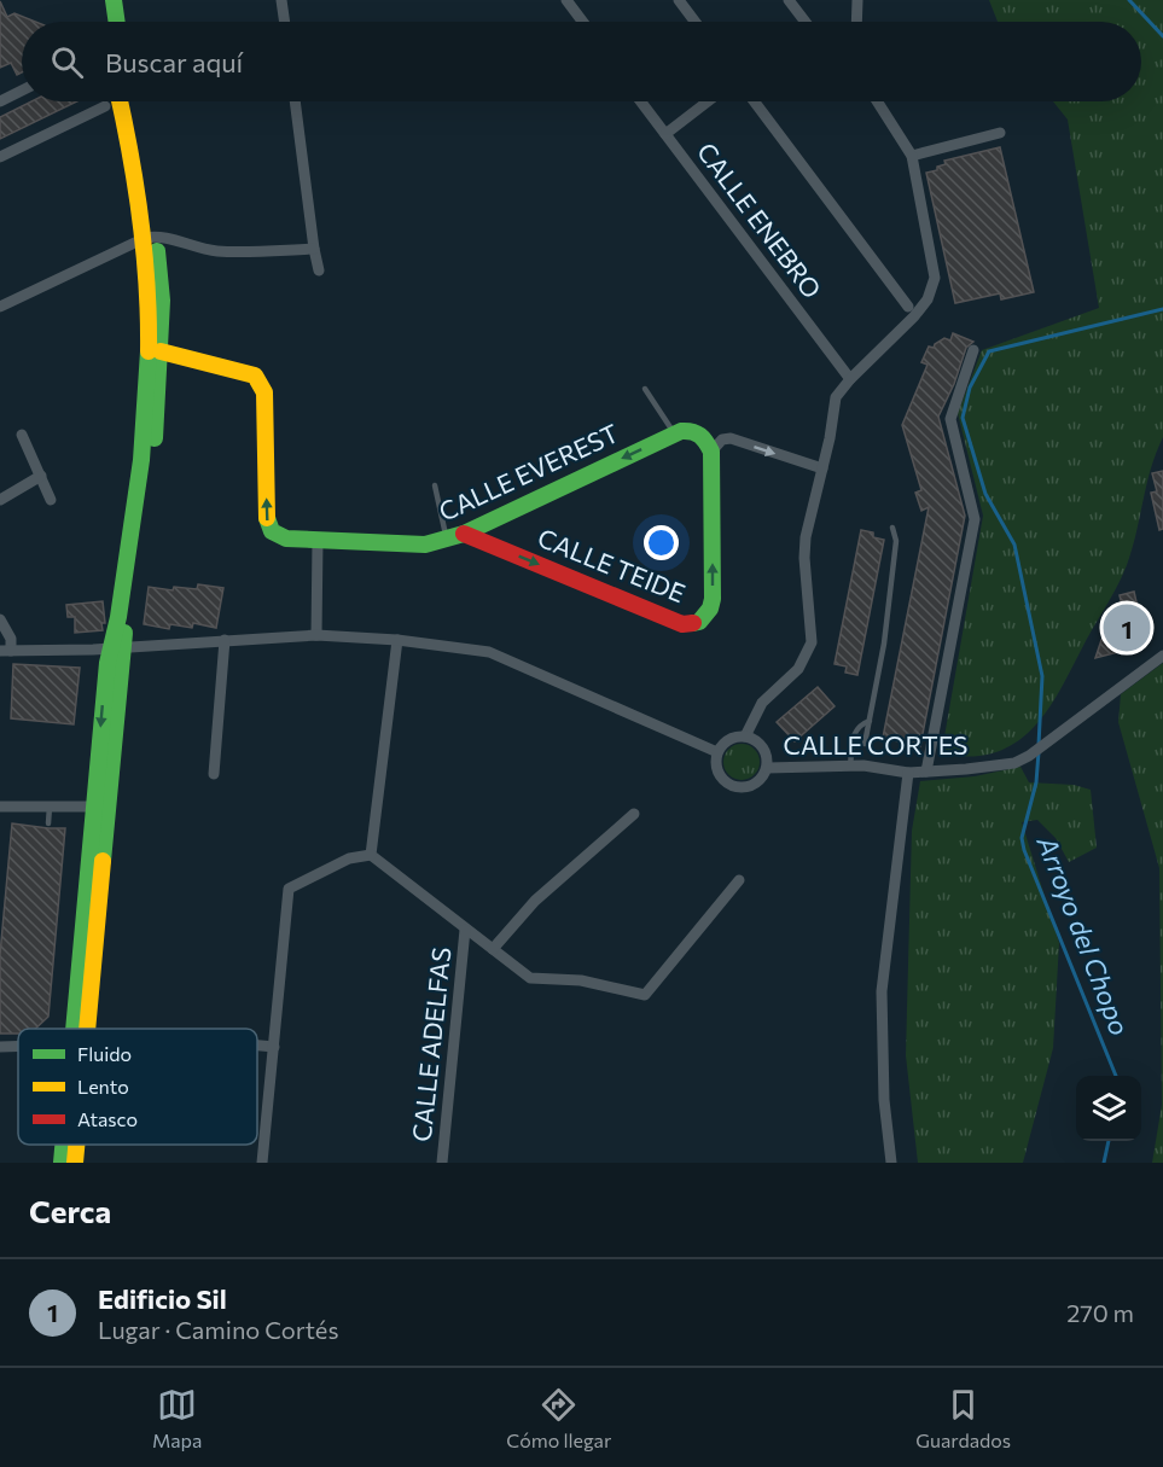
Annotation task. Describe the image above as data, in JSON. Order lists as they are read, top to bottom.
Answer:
{
  "streets": {
    "street": [
      "CALLE ENEBRO",
      "CALLE EVEREST",
      "CALLE TEIDE",
      "CALLE CORTES",
      "CALLE ADELFAS"
    ]
  },
  "crossings": [
    ["CALLE EVEREST", "CALLE TEIDE"]
  ],
  "water": ["Arroyo del Chopo"],
  "legend": ["Fluido", "Lento", "Atasco"],
  "page": {
    "search": "Buscar aquí",
    "pins": "1",
    "heading": "Cerca",
    "list": [
      {
        "mark": "1",
        "name": "Edificio Sil",
        "note": "Lugar · Camino Cortés",
        "value": "270 m"
      }
    ],
    "nav": ["Mapa", "Cómo llegar", "Guardados"]
  }
}
